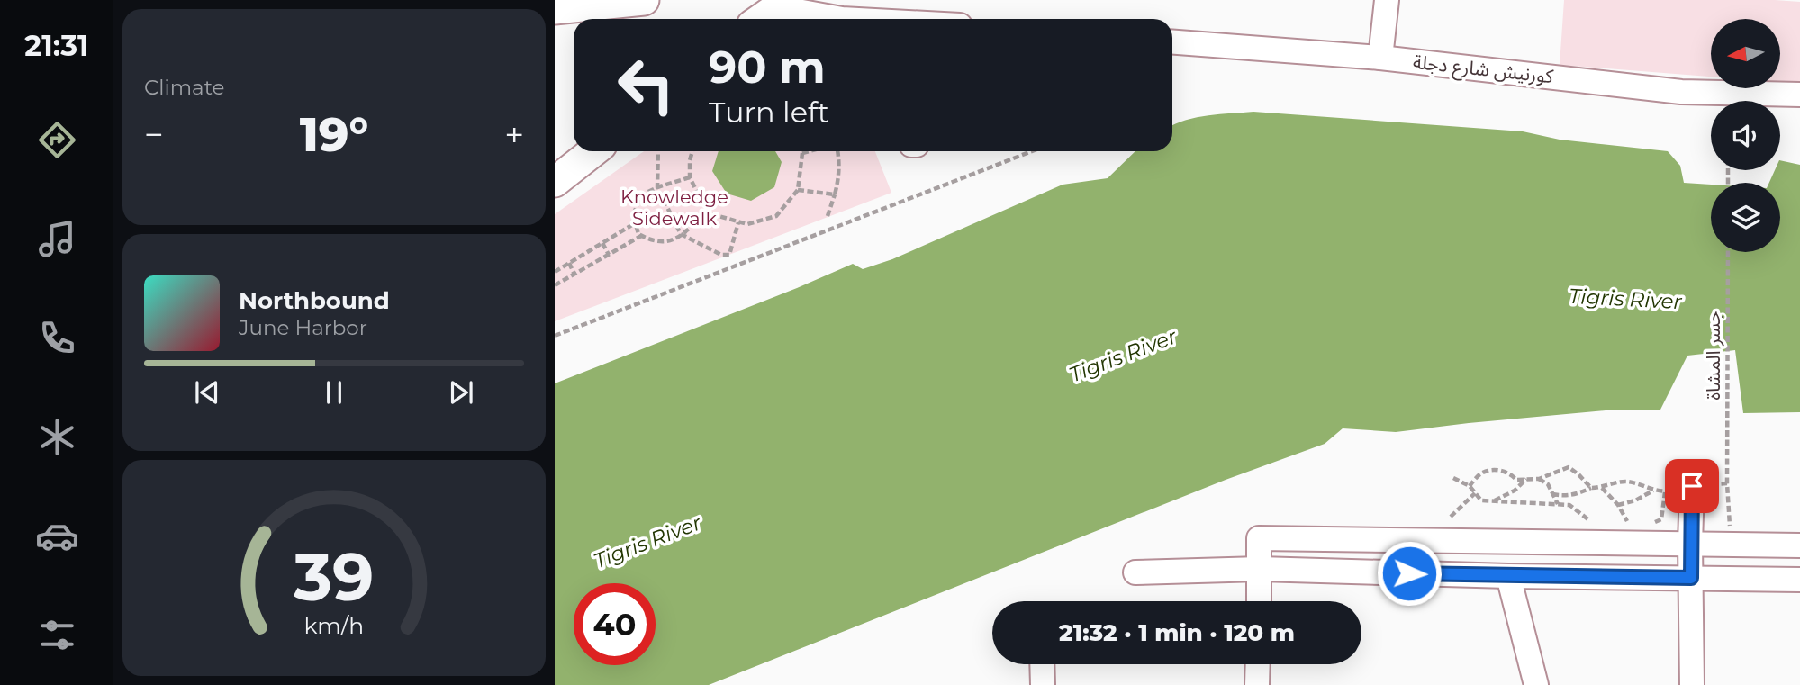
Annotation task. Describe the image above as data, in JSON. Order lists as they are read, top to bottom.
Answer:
{
  "streets": {
    "street": ["كورنيش شارع دجلة"],
    "path": ["جسر المشاة"]
  },
  "water": ["Tigris River"],
  "parks": ["Knowledge Sidewalk"],
  "north": "left",
  "page": {
    "tabs": "21:31",
    "tile": "Climate",
    "turn": ["90 m", "Turn left"],
    "heat": ["−", "19°", "+"],
    "song": ["Northbound", "June Harbor"],
    "limit": "40",
    "trip": "21:32 · 1 min · 120 m",
    "gauge": ["39", "km/h"]
  }
}
